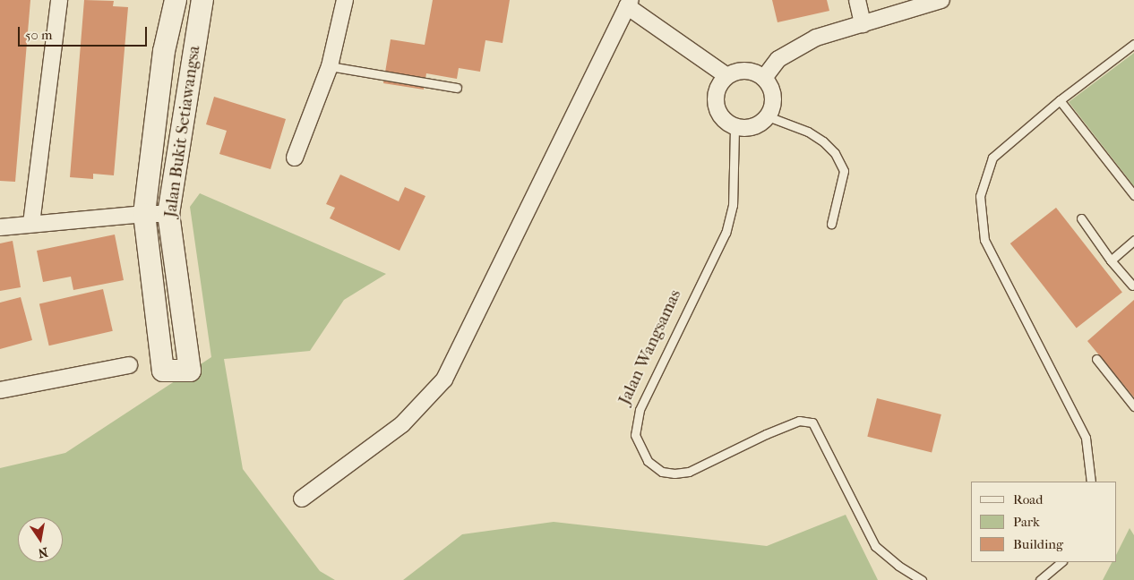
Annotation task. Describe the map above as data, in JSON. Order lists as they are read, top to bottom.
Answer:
{
  "streets": {
    "street": ["Jalan Bukit Setiawangsa"],
    "lane": ["Jalan Wangsamas"]
  },
  "legend": ["Road", "Park", "Building"],
  "scale_bar": "50 m",
  "north": "bottom"
}
